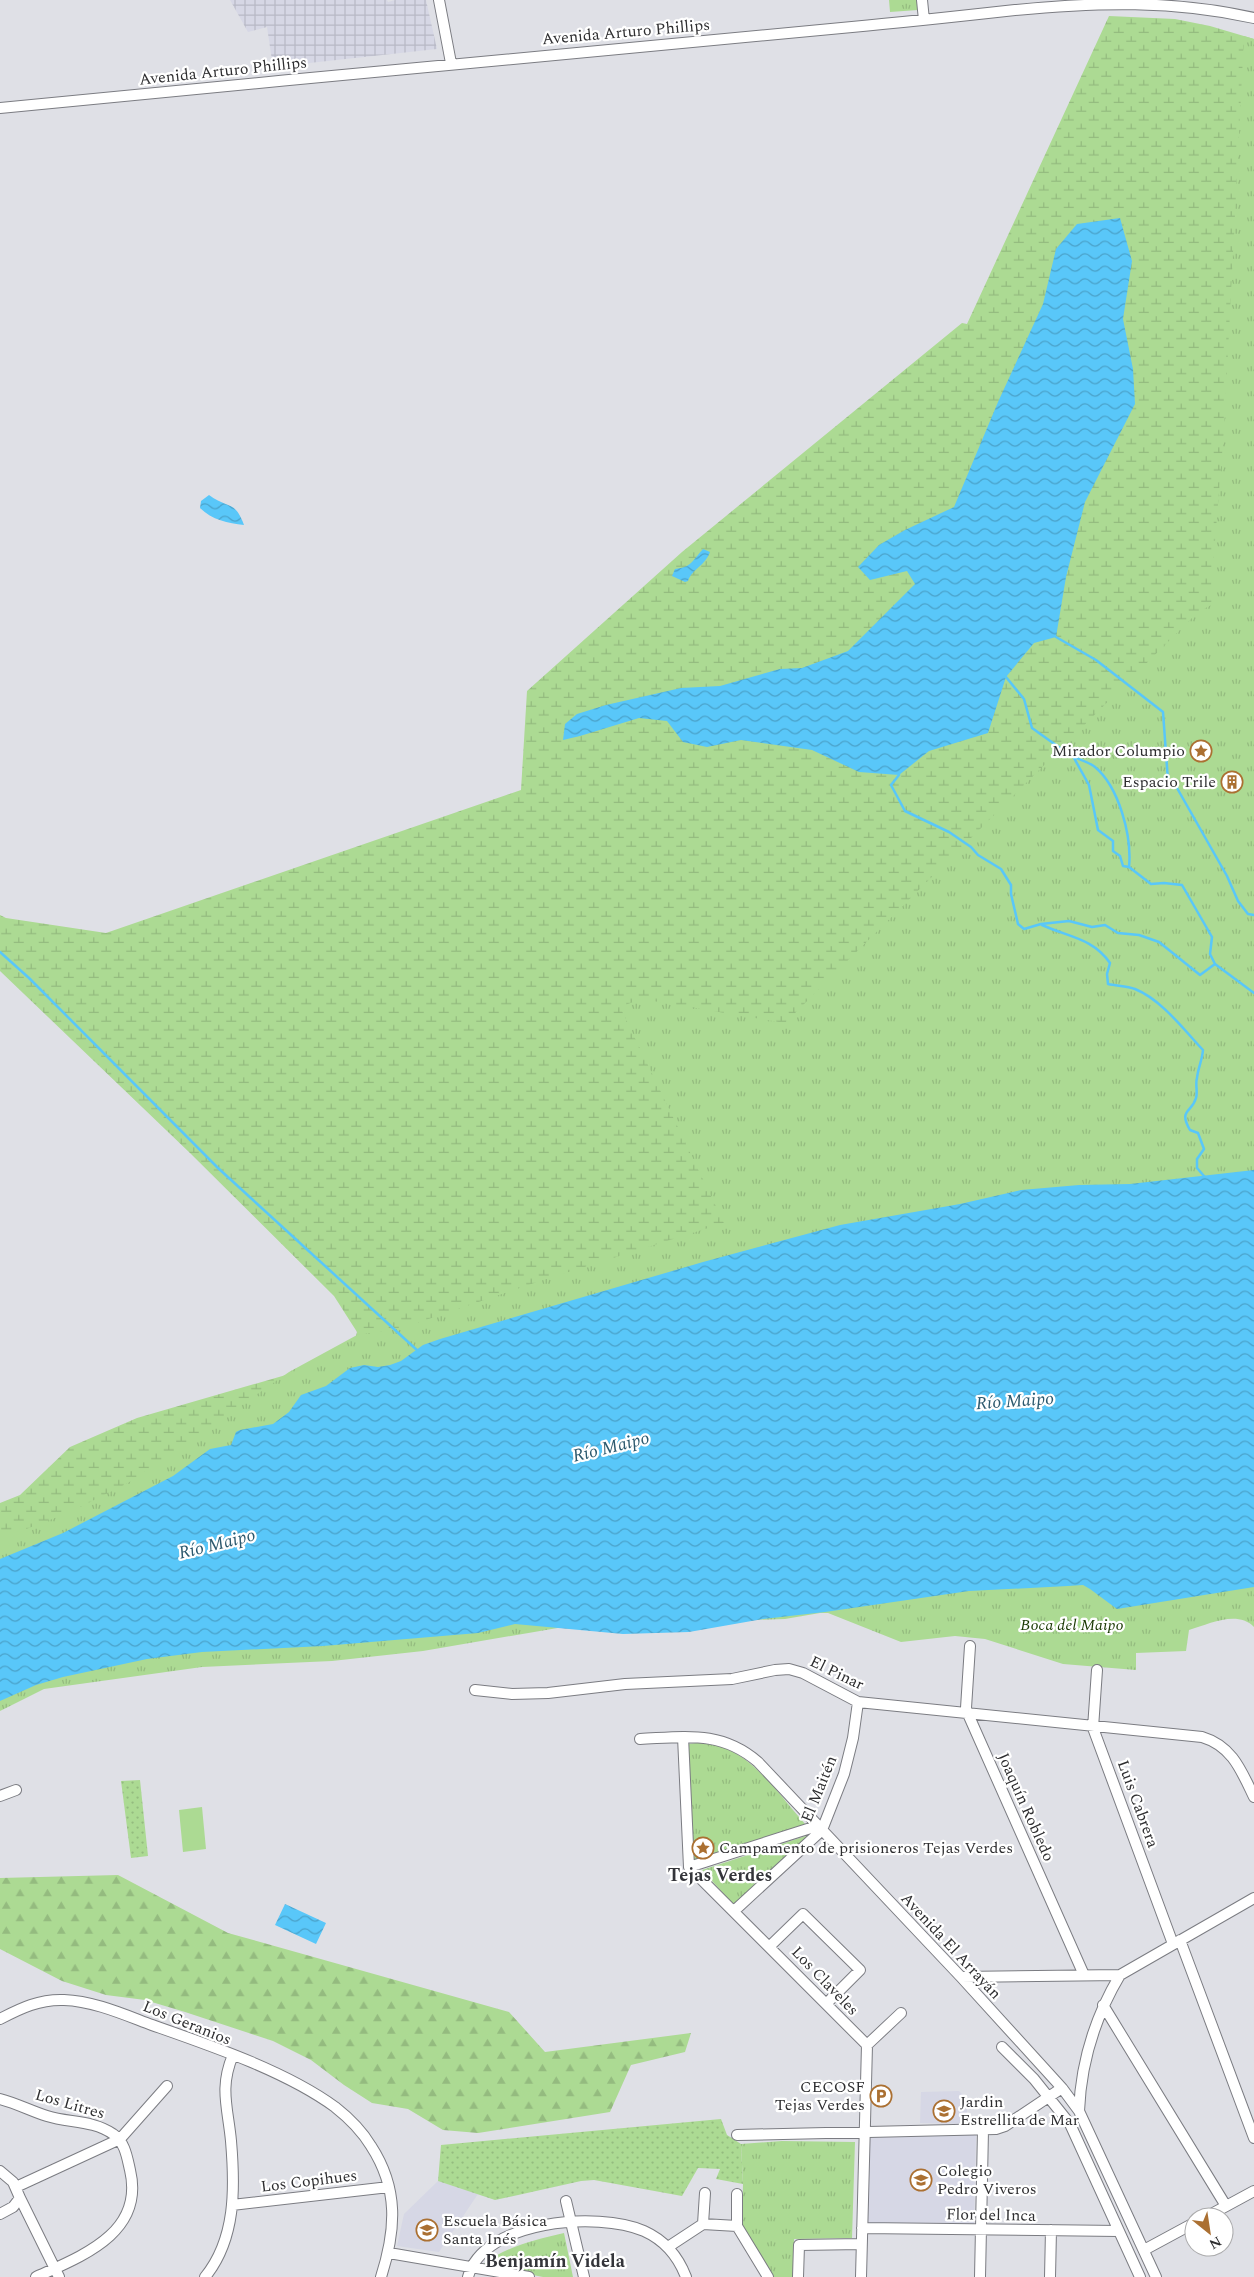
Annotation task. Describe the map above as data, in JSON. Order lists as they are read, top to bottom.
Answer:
{
  "streets": {
    "street": [
      "Avenida Arturo Phillips",
      "El Pinar",
      "El Maitén",
      "Luis Cabrera",
      "Joaquín Robledo",
      "Avenida El Arrayán",
      "Los Claveles",
      "Los Geranios",
      "Los Litres",
      "Los Copihues",
      "Flor del Inca"
    ]
  },
  "crossings": [
    ["El Pinar", "El Maitén"],
    ["El Pinar", "Luis Cabrera"],
    ["El Pinar", "Joaquín Robledo"],
    ["El Maitén", "Avenida El Arrayán"],
    ["El Maitén", "Los Claveles"],
    ["Los Geranios", "Los Copihues"]
  ],
  "districts": ["Tejas Verdes", "Benjamín Videla"],
  "water": ["Río Maipo"],
  "parks": ["Boca del Maipo"],
  "places": {
    "place": ["Mirador Columpio", "Campamento de prisioneros Tejas Verdes"],
    "building": ["Espacio Trile"],
    "parking": ["CECOSF Tejas Verdes"],
    "school or university": ["Jardin Estrellita de Mar", "Colegio Pedro Viveros", "Escuela Básica Santa Inés"]
  },
  "north": "bottom right"
}
